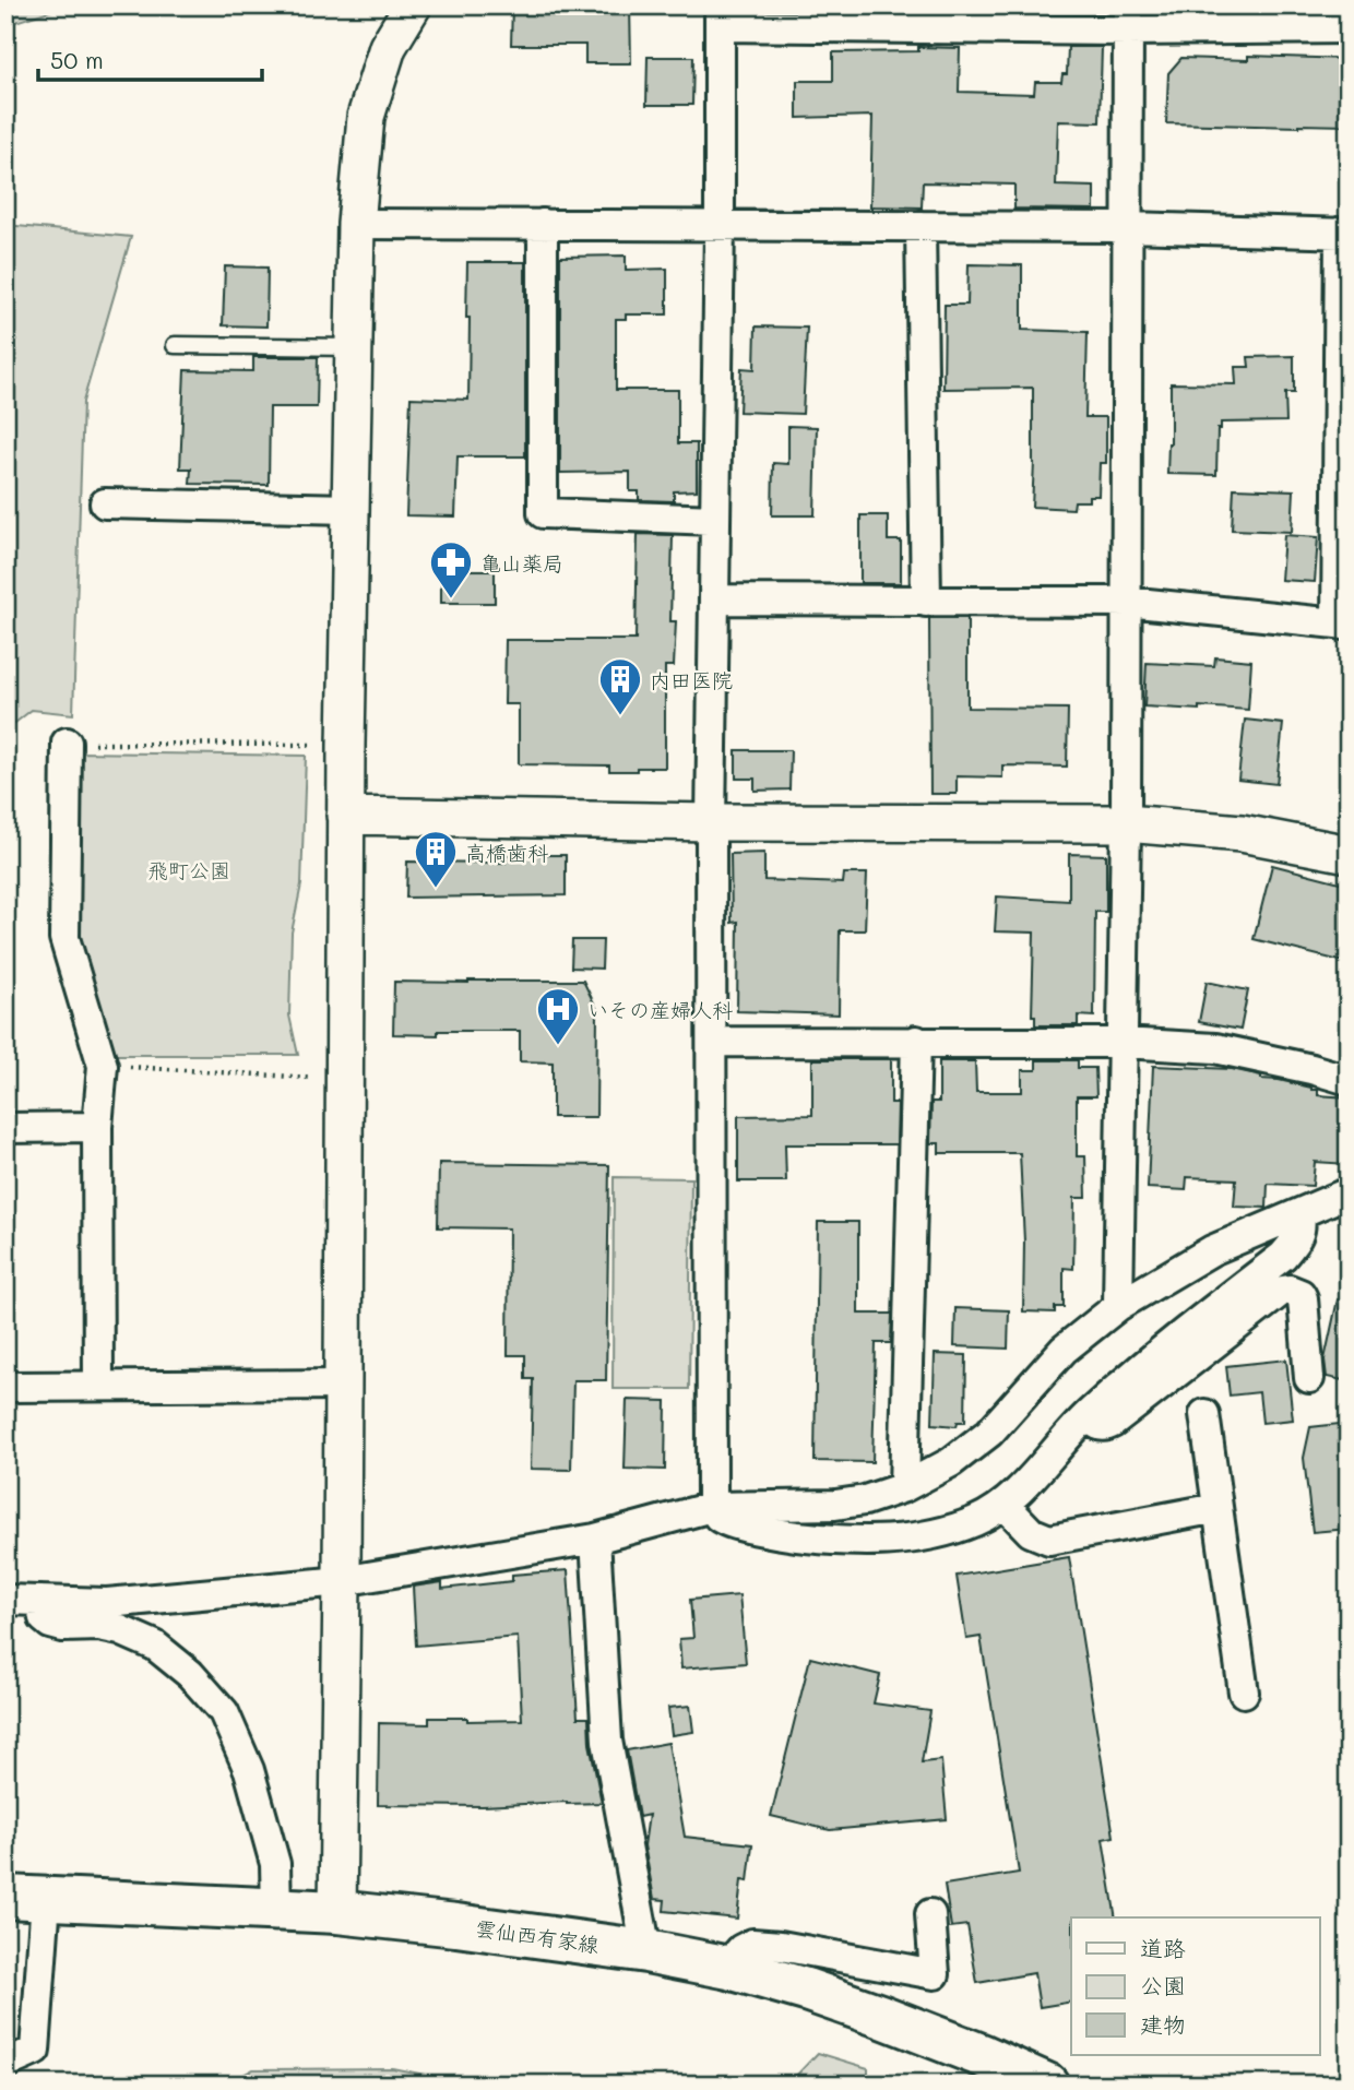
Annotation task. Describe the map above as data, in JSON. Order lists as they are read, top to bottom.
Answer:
{
  "streets": {
    "main road": ["雲仙西有家線"]
  },
  "parks": ["飛町公園"],
  "places": {
    "pharmacy": ["亀山薬局"],
    "building": ["内田医院", "高橋歯科"],
    "hospital": ["いその産婦人科"]
  },
  "legend": ["道路", "公園", "建物"],
  "scale_bar": "50 m"
}
